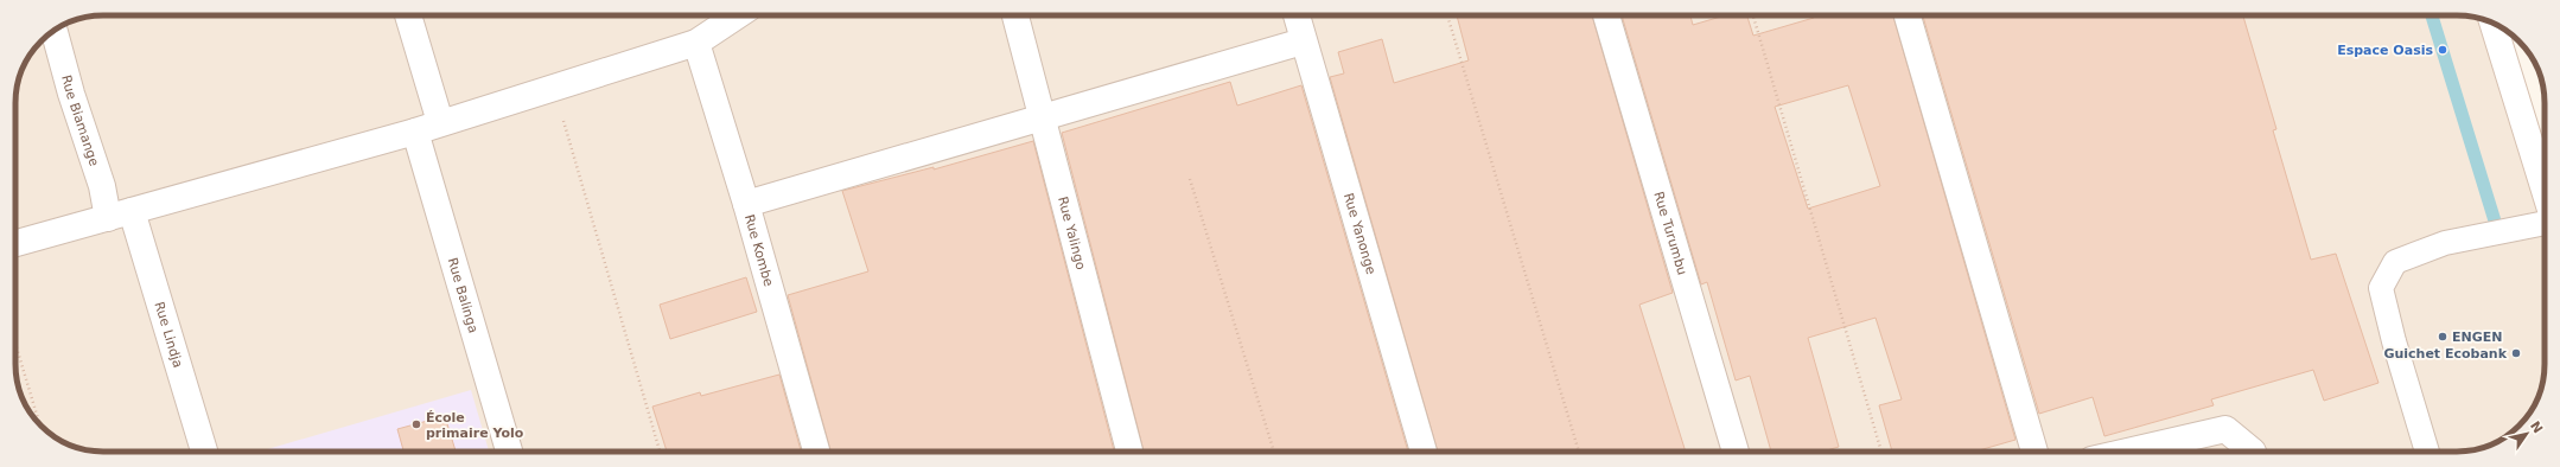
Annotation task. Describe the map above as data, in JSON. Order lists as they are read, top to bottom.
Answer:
{
  "streets": {
    "street": [
      "Rue Biamange",
      "Rue Yalingo",
      "Rue Yanonge",
      "Rue Turumbu",
      "Rue Kombe",
      "Rue Balinga",
      "Rue Lindja"
    ]
  },
  "places": [
    "Espace Oasis",
    "ENGEN",
    "Guichet Ecobank",
    "École primaire Yolo"
  ],
  "north": "top right"
}
